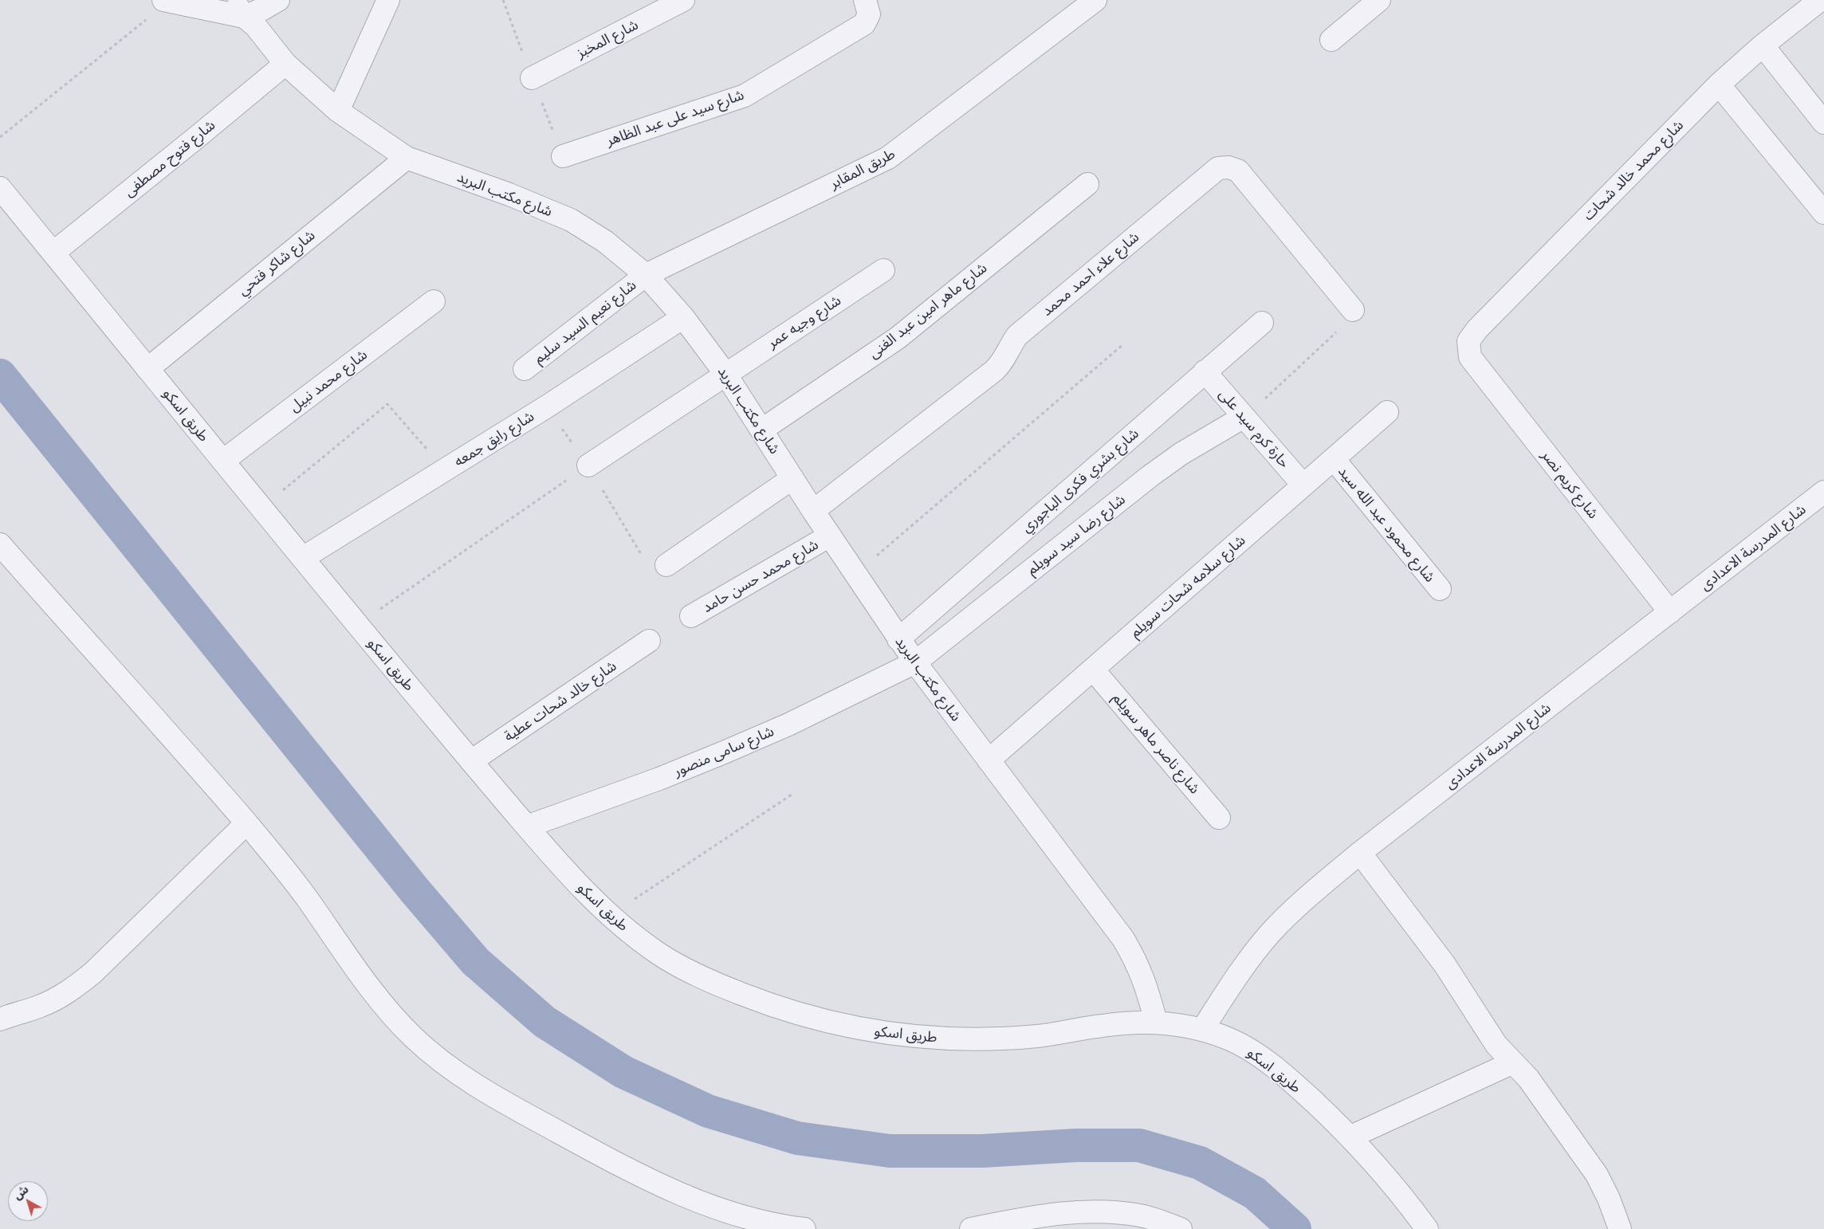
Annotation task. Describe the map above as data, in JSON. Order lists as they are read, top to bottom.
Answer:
{
  "streets": {
    "street": [
      "شارع المخبز",
      "شارع سيد على عبد الظاهر",
      "شارع فتوح مصطفى",
      "طريق المقابر",
      "شارع محمد خالد شحات",
      "شارع مكتب البريد",
      "شارع شاكر فتحي",
      "شارع علاء احمد محمد",
      "شارع ماهر امين عبد الغنى",
      "شارع نعيم السيد سليم",
      "شارع وجيه عمر",
      "شارع محمد نبيل",
      "طريق اسكو",
      "حارة كرم سيد على",
      "شارع رايق جمعه",
      "شارع بشري فكرى الباجوري",
      "شارع كريم نصر",
      "شارع محمود عبد الله سيد",
      "شارع رضا سيد سويلم",
      "شارع المدرسة الاعدادى",
      "شارع محمد حسن حامد",
      "شارع سلامه شحات سويلم",
      "شارع خالد شحات عطية",
      "شارع ناصر ماهر سويلم",
      "شارع سامى منصور"
    ]
  },
  "crossings": [
    ["شارع فتوح مصطفى", "شارع مكتب البريد"],
    ["شارع فتوح مصطفى", "طريق اسكو"],
    ["طريق المقابر", "شارع مكتب البريد"],
    ["طريق المقابر", "شارع نعيم السيد سليم"],
    ["شارع محمد خالد شحات", "شارع كريم نصر"],
    ["شارع مكتب البريد", "شارع شاكر فتحي"],
    ["شارع مكتب البريد", "شارع علاء احمد محمد"],
    ["شارع مكتب البريد", "شارع ماهر امين عبد الغنى"],
    ["شارع مكتب البريد", "شارع نعيم السيد سليم"],
    ["شارع مكتب البريد", "شارع وجيه عمر"],
    ["شارع مكتب البريد", "طريق اسكو"],
    ["شارع مكتب البريد", "شارع رايق جمعه"],
    ["شارع مكتب البريد", "شارع بشري فكرى الباجوري"],
    ["شارع مكتب البريد", "شارع رضا سيد سويلم"],
    ["شارع مكتب البريد", "شارع محمد حسن حامد"],
    ["شارع مكتب البريد", "شارع سلامه شحات سويلم"],
    ["شارع مكتب البريد", "شارع سامى منصور"],
    ["شارع شاكر فتحي", "طريق اسكو"],
    ["شارع محمد نبيل", "طريق اسكو"],
    ["طريق اسكو", "شارع رايق جمعه"],
    ["طريق اسكو", "شارع المدرسة الاعدادى"],
    ["طريق اسكو", "شارع خالد شحات عطية"],
    ["طريق اسكو", "شارع سامى منصور"],
    ["حارة كرم سيد على", "شارع بشري فكرى الباجوري"],
    ["حارة كرم سيد على", "شارع رضا سيد سويلم"],
    ["حارة كرم سيد على", "شارع سلامه شحات سويلم"],
    ["شارع كريم نصر", "شارع المدرسة الاعدادى"],
    ["شارع محمود عبد الله سيد", "شارع سلامه شحات سويلم"],
    ["شارع رضا سيد سويلم", "شارع سامى منصور"],
    ["شارع سلامه شحات سويلم", "شارع ناصر ماهر سويلم"]
  ],
  "north": "top left"
}
